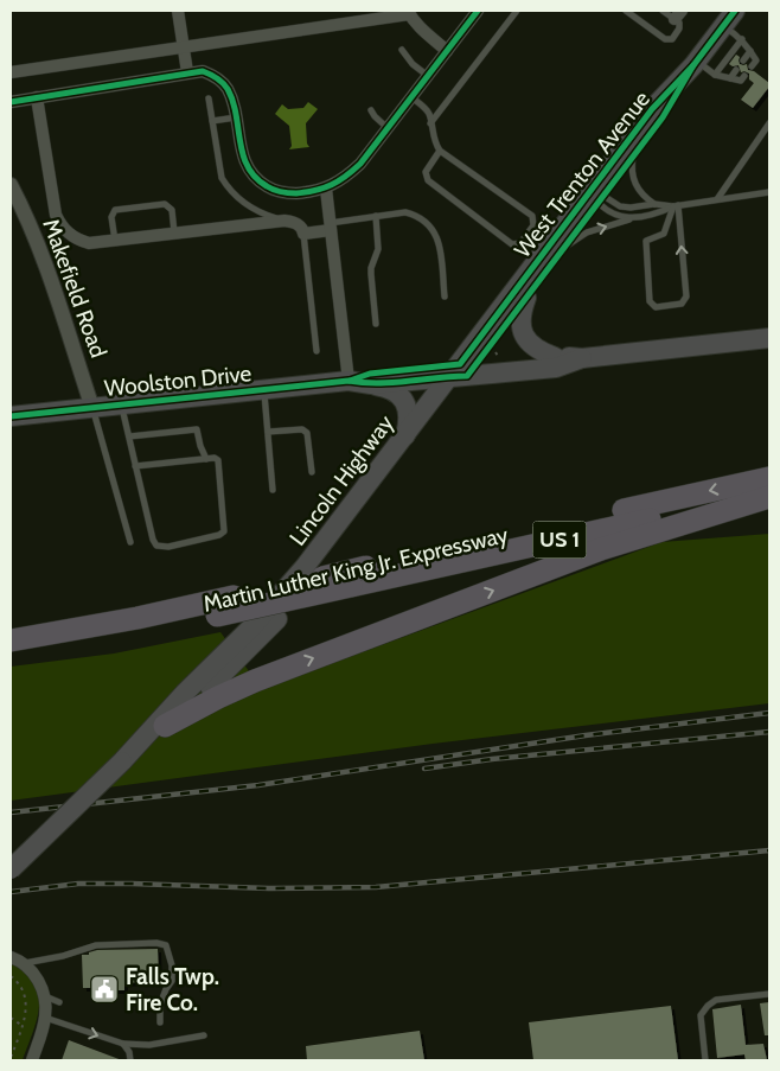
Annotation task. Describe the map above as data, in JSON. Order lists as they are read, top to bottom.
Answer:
{
  "streets": {
    "highway": ["US 1", "Martin Luther King Jr. Expressway"],
    "main road": ["West Trenton Avenue", "Woolston Drive", "Lincoln Highway"],
    "street": ["Makefield Road"]
  },
  "crossings": [
    ["West Trenton Avenue", "Woolston Drive"],
    ["West Trenton Avenue", "Lincoln Highway"],
    ["Makefield Road", "Woolston Drive"],
    ["Woolston Drive", "Lincoln Highway"]
  ],
  "places": {
    "public building": ["Falls Twp. Fire Co."]
  }
}
